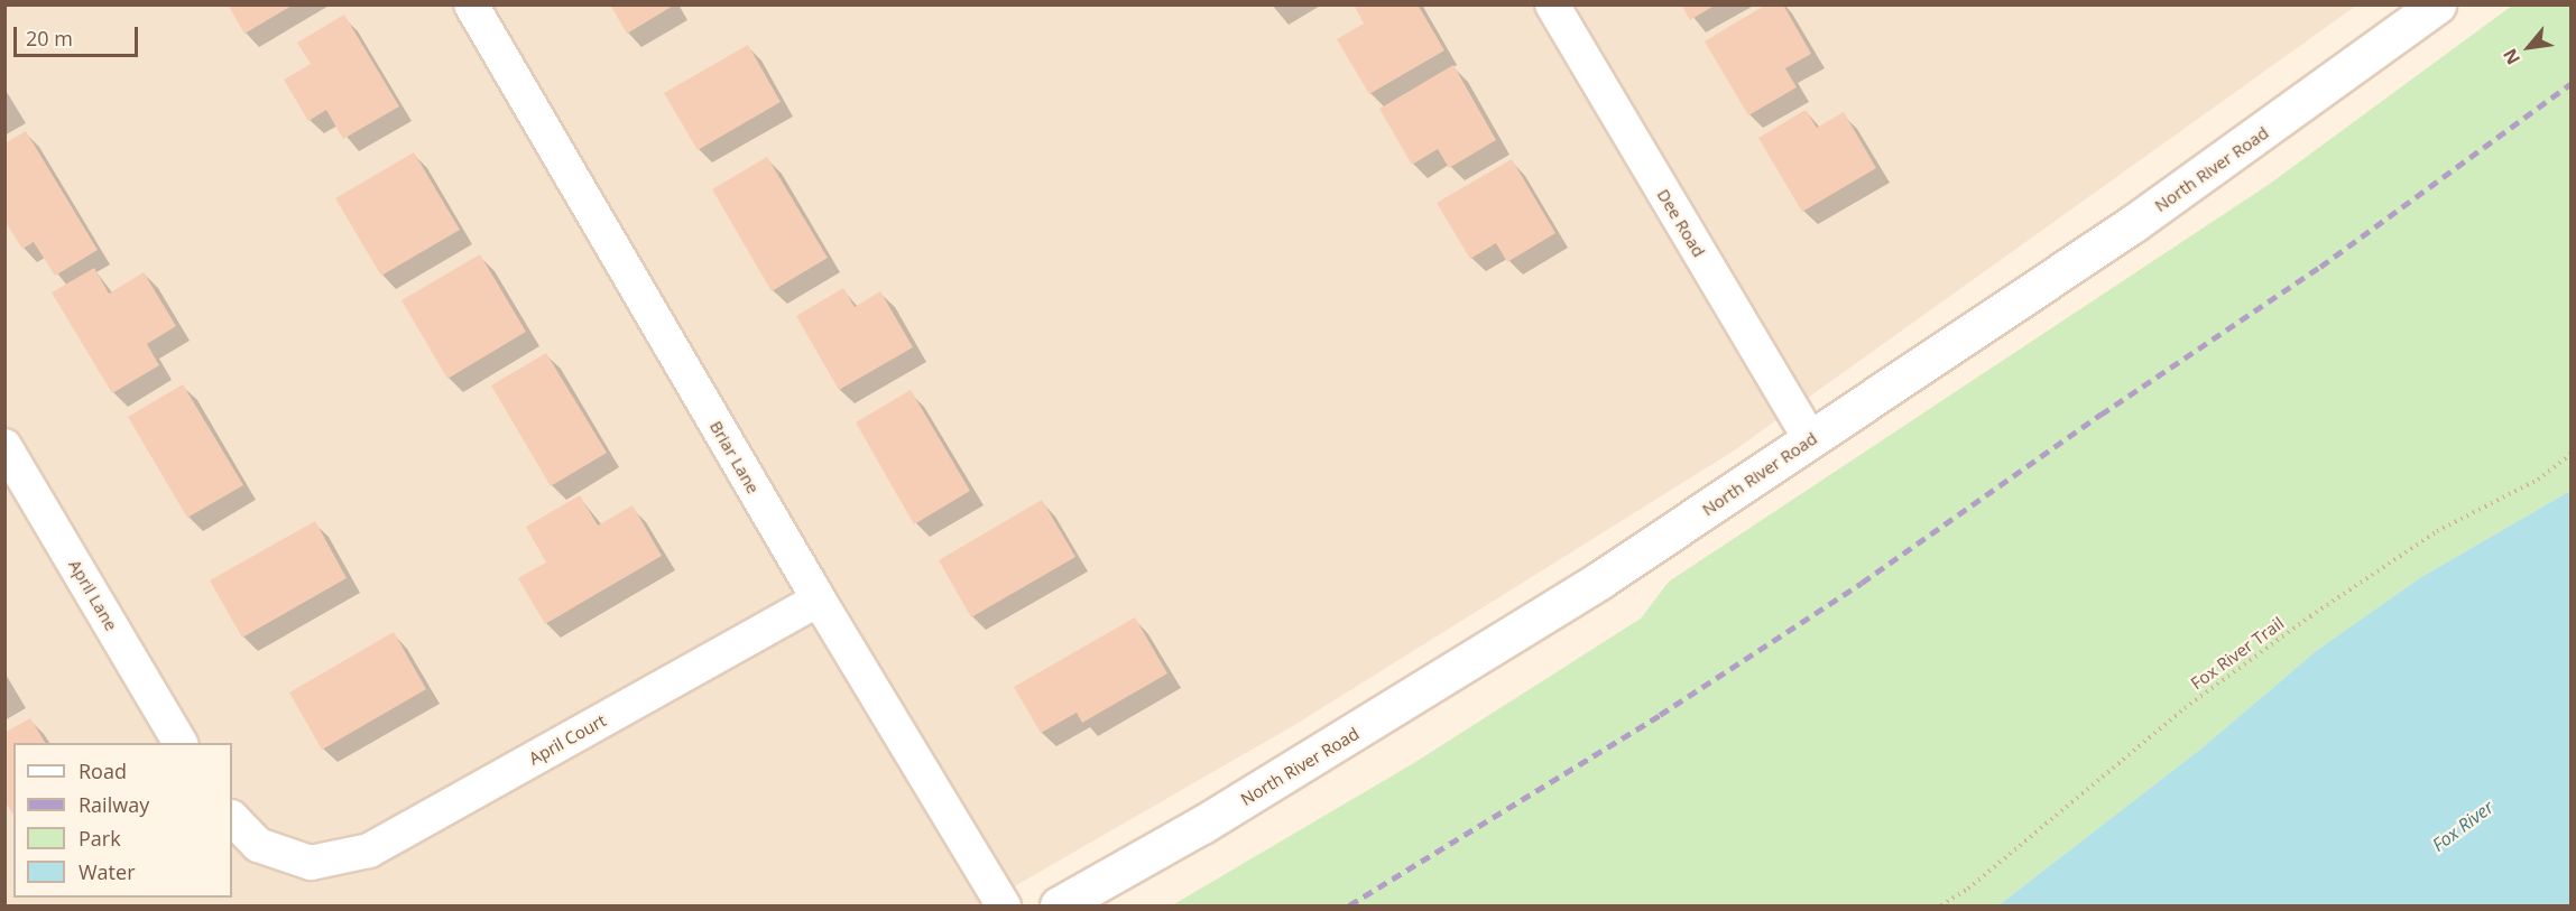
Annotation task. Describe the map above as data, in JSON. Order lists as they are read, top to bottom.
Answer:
{
  "streets": {
    "main road": ["North River Road"],
    "street": [
      "Dee Road",
      "Briar Lane",
      "April Lane",
      "April Court"
    ],
    "path": ["Fox River Trail"]
  },
  "crossings": [
    ["North River Road", "Dee Road"],
    ["Briar Lane", "April Court"]
  ],
  "water": ["Fox River"],
  "legend": [
    "Road",
    "Railway",
    "Park",
    "Water"
  ],
  "scale_bar": "20 m",
  "north": "bottom left"
}
